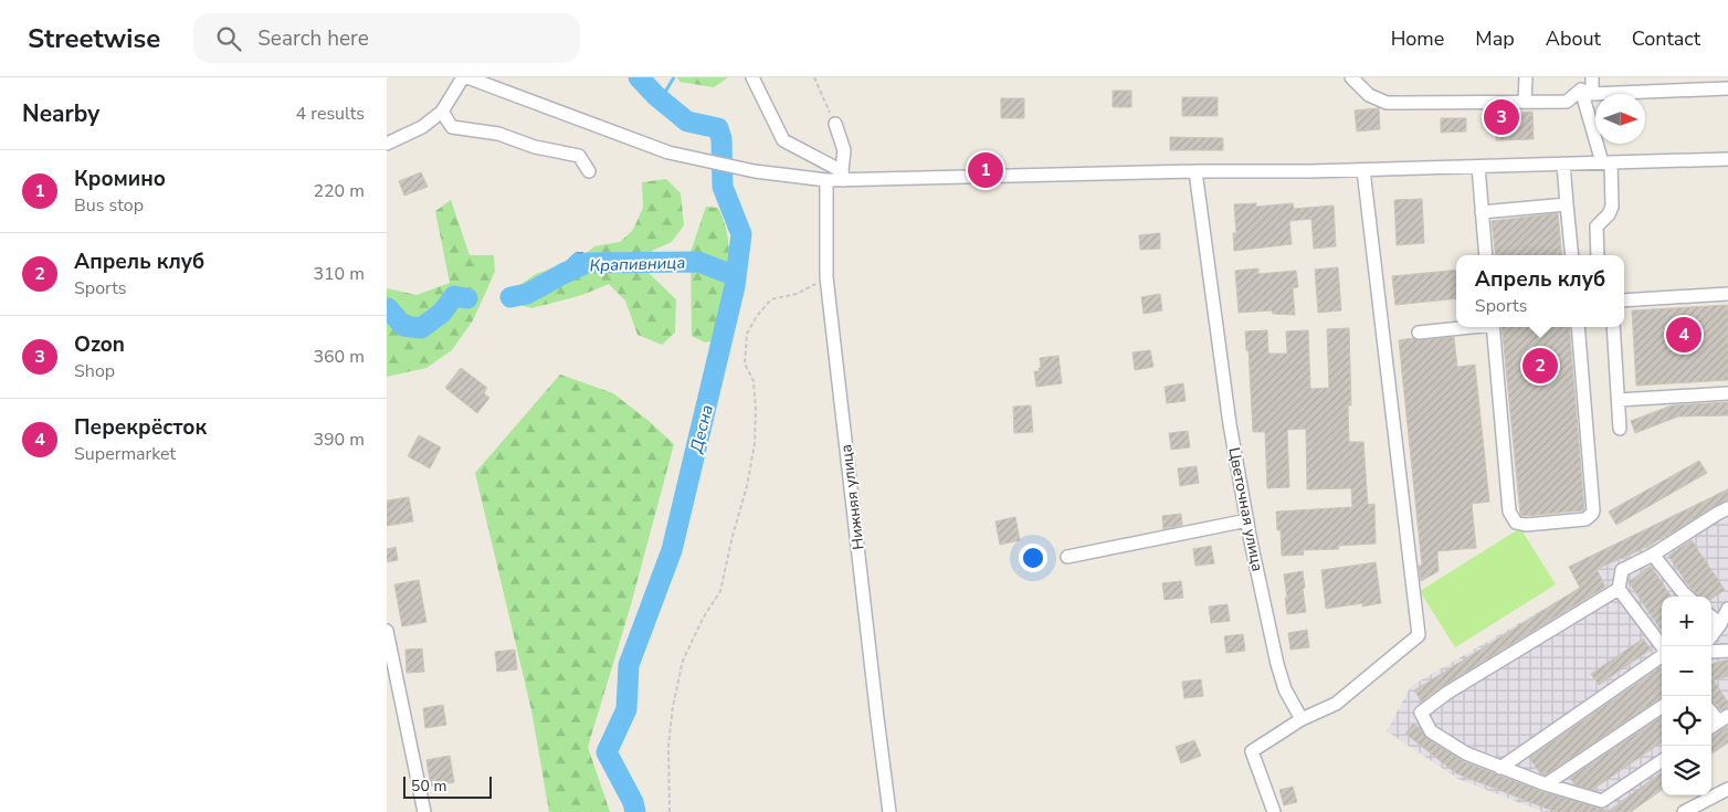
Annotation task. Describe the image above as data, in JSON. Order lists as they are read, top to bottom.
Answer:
{
  "streets": {
    "street": ["Нижняя улица", "Цветочная улица"]
  },
  "water": ["Крапивница", "Десна"],
  "scale_bar": "50 m",
  "north": "right",
  "page": {
    "header": "Streetwise",
    "search": "Search here",
    "nav": [
      "Home",
      "Map",
      "About",
      "Contact"
    ],
    "heading": ["Nearby", "4 results"],
    "pins": [
      "3",
      "1",
      "4",
      "2"
    ],
    "list": [
      {
        "mark": "1",
        "name": "Кромино",
        "note": "Bus stop",
        "value": "220 m"
      },
      {
        "mark": "2",
        "name": "Апрель клуб",
        "note": "Sports",
        "value": "310 m"
      },
      {
        "mark": "3",
        "name": "Ozon",
        "note": "Shop",
        "value": "360 m"
      },
      {
        "mark": "4",
        "name": "Перекрёсток",
        "note": "Supermarket",
        "value": "390 m"
      }
    ],
    "popup": ["Апрель клуб", "Sports"],
    "map_buttons": ["+", "−"],
    "scale": "50 m"
  }
}
